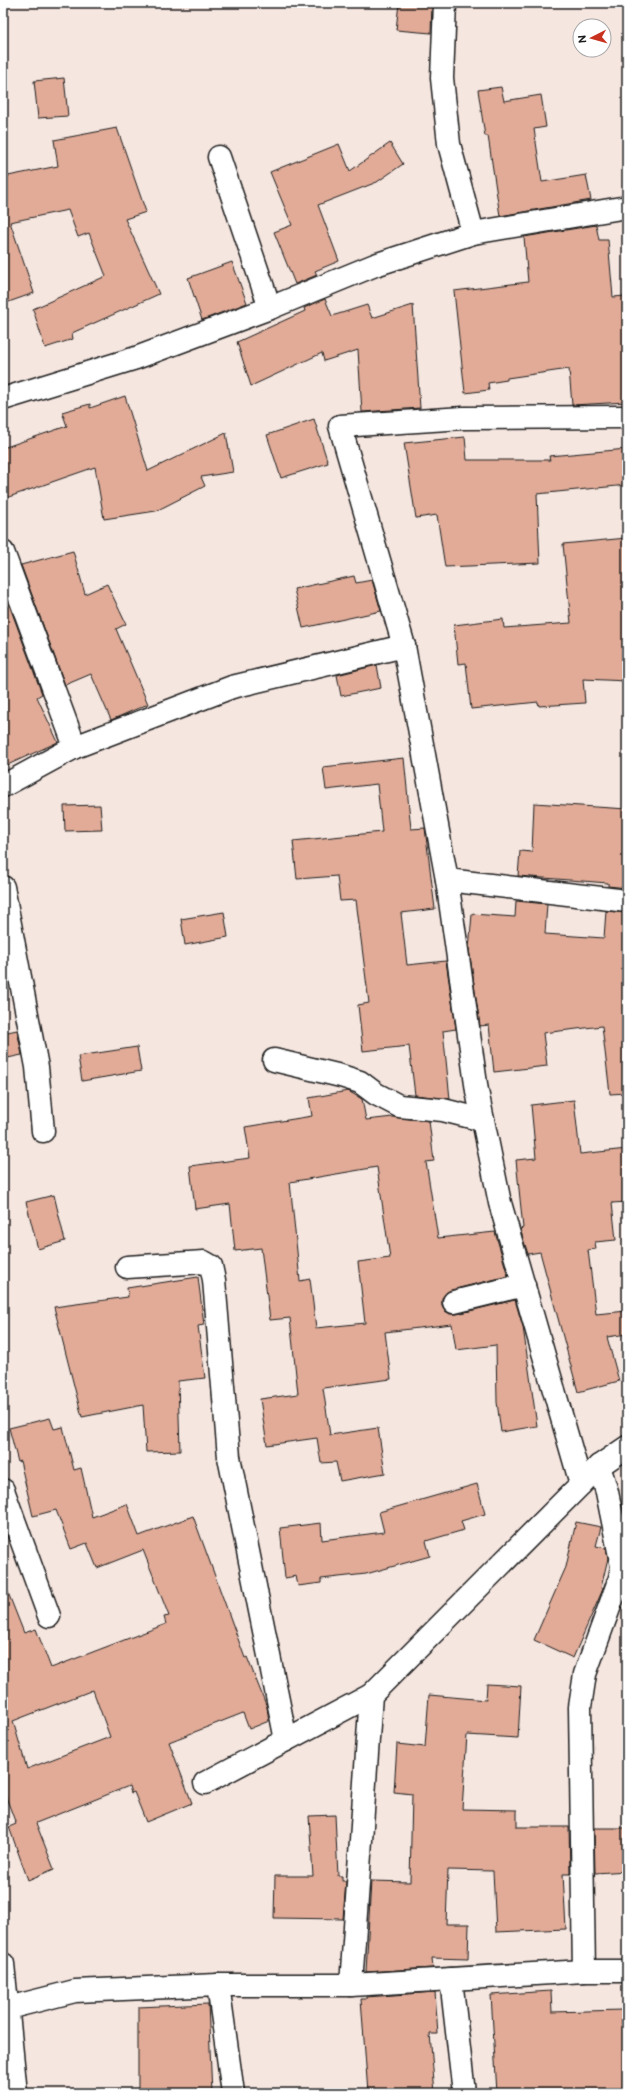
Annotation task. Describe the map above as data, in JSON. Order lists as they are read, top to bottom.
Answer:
{
  "north": "left"
}
